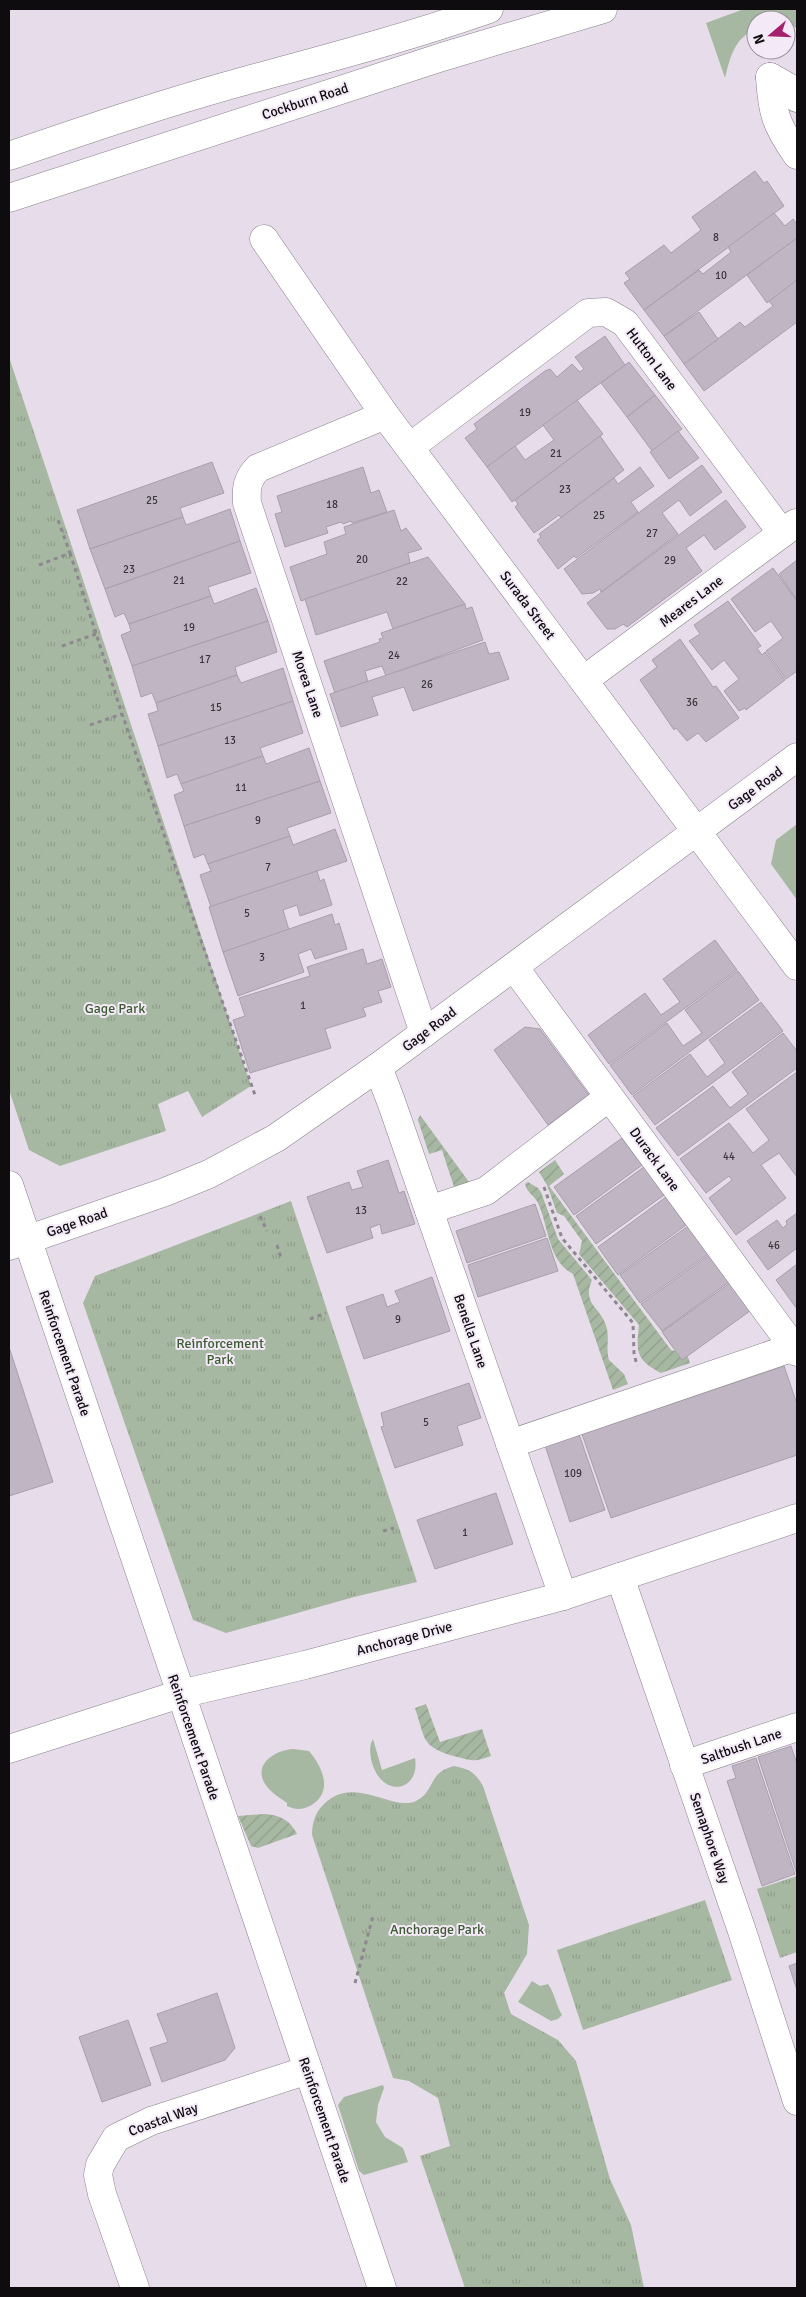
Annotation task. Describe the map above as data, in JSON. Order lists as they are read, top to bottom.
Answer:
{
  "streets": {
    "street": [
      "Cockburn Road",
      "Hutton Lane",
      "Meares Lane",
      "Surada Street",
      "Morea Lane",
      "Gage Road",
      "Durack Lane",
      "Benella Lane",
      "Reinforcement Parade",
      "Anchorage Drive",
      "Saltbush Lane",
      "Semaphore Way",
      "Coastal Way"
    ]
  },
  "crossings": [
    ["Hutton Lane", "Meares Lane"],
    ["Hutton Lane", "Surada Street"],
    ["Meares Lane", "Surada Street"],
    ["Surada Street", "Morea Lane"],
    ["Surada Street", "Gage Road"],
    ["Morea Lane", "Gage Road"],
    ["Gage Road", "Durack Lane"],
    ["Gage Road", "Benella Lane"],
    ["Gage Road", "Reinforcement Parade"],
    ["Benella Lane", "Anchorage Drive"],
    ["Reinforcement Parade", "Anchorage Drive"],
    ["Reinforcement Parade", "Coastal Way"],
    ["Anchorage Drive", "Semaphore Way"],
    ["Saltbush Lane", "Semaphore Way"]
  ],
  "parks": ["Gage Park", "Reinforcement Park", "Anchorage Park"],
  "house_numbers": [
    "8",
    "10",
    "19",
    "21",
    "23",
    "25",
    "18",
    "25",
    "27",
    "20",
    "29",
    "23",
    "21",
    "22",
    "19",
    "24",
    "17",
    "26",
    "36",
    "15",
    "13",
    "11",
    "9",
    "7",
    "5",
    "3",
    "1",
    "44",
    "13",
    "46",
    "9",
    "5",
    "109",
    "1"
  ],
  "north": "left"
}
